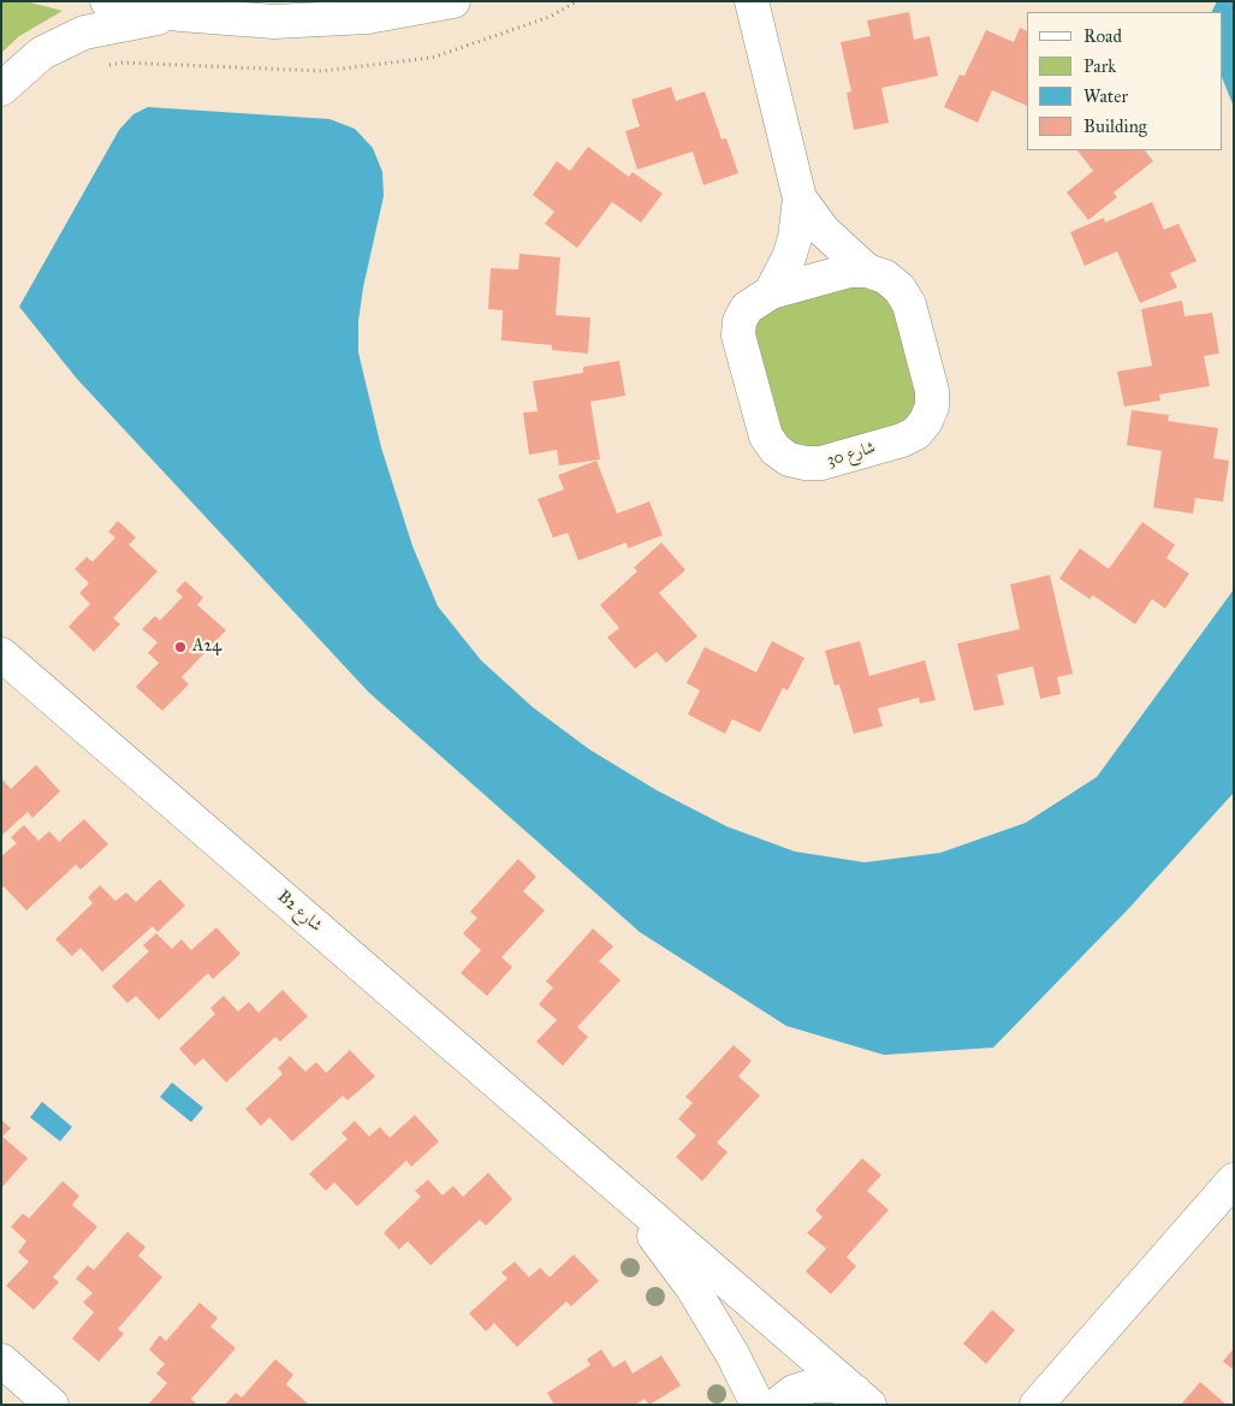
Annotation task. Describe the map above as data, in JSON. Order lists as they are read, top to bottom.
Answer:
{
  "streets": {
    "street": ["شارع 30", "B2 شارع"]
  },
  "places": ["A24"],
  "legend": [
    "Road",
    "Park",
    "Water",
    "Building"
  ]
}
